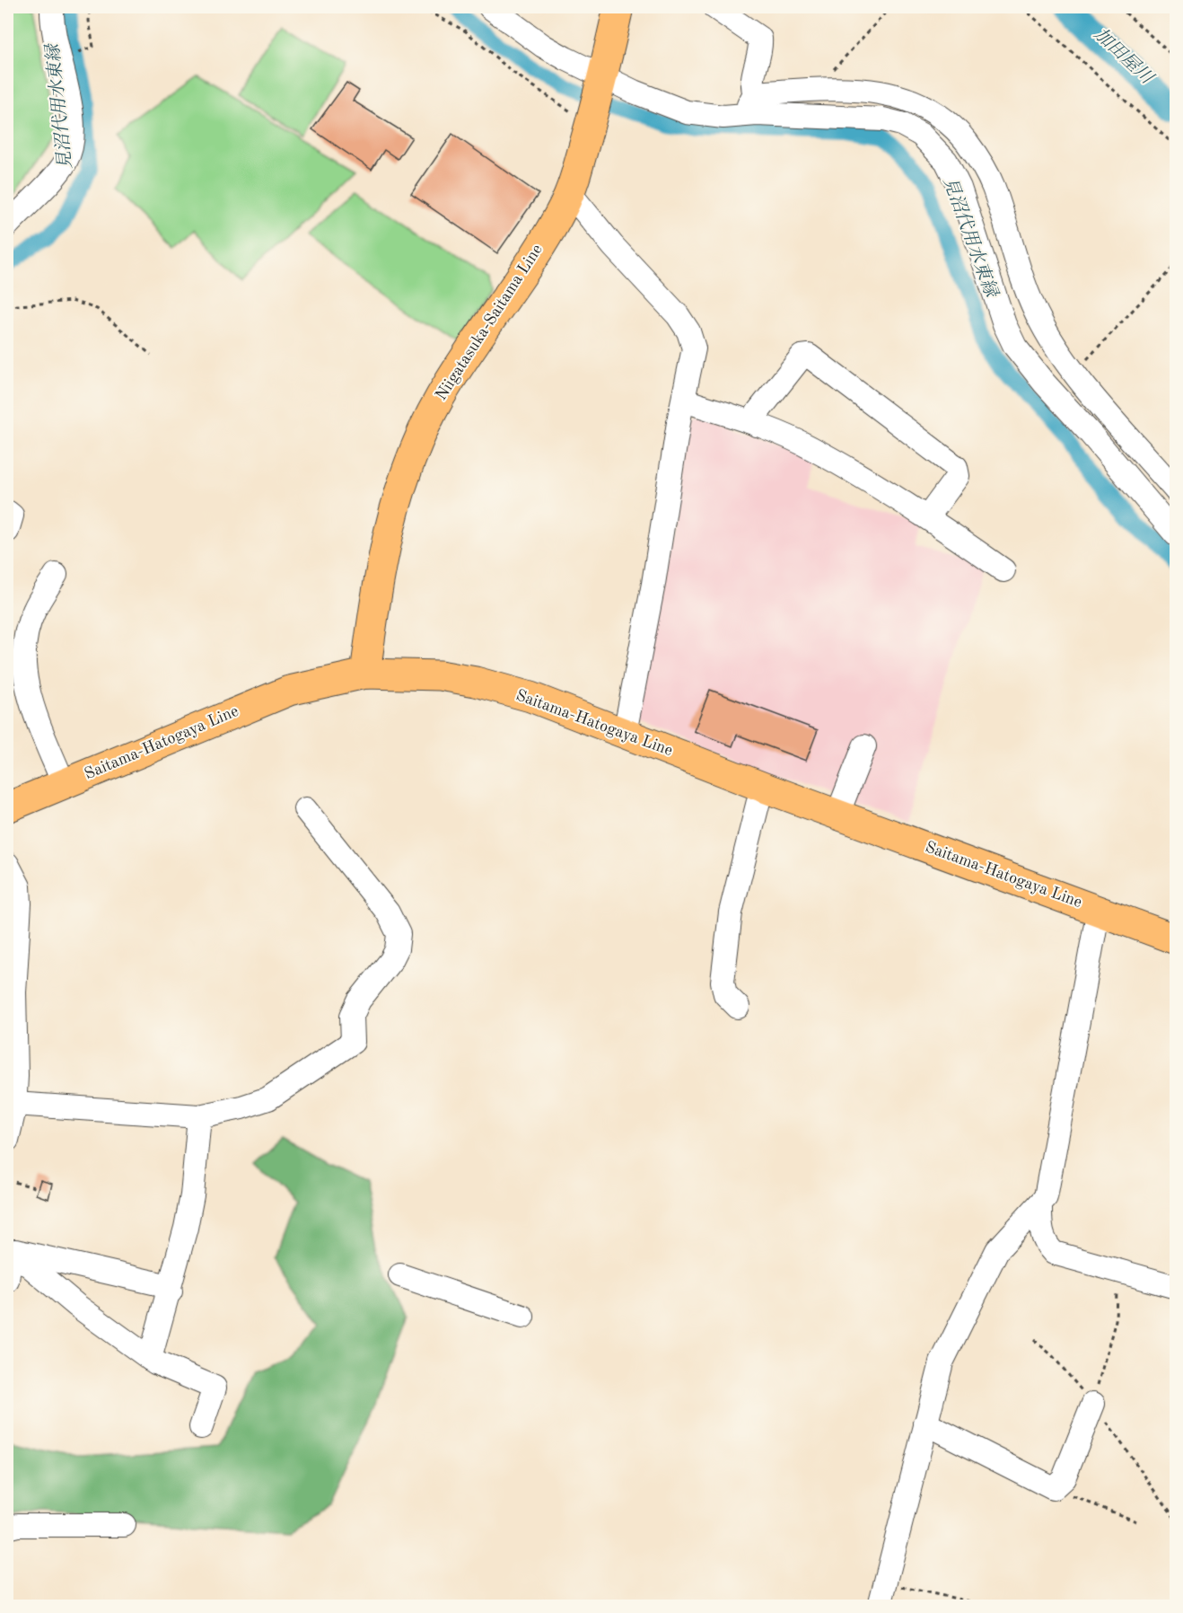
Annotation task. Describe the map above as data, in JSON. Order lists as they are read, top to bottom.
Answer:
{
  "streets": {
    "main road": ["Niigatasuka-Saitama Line", "Saitama-Hatogaya Line"]
  },
  "crossings": [
    ["Niigatasuka-Saitama Line", "Saitama-Hatogaya Line"]
  ],
  "water": ["加田屋川", "見沼代用水東縁"]
}
